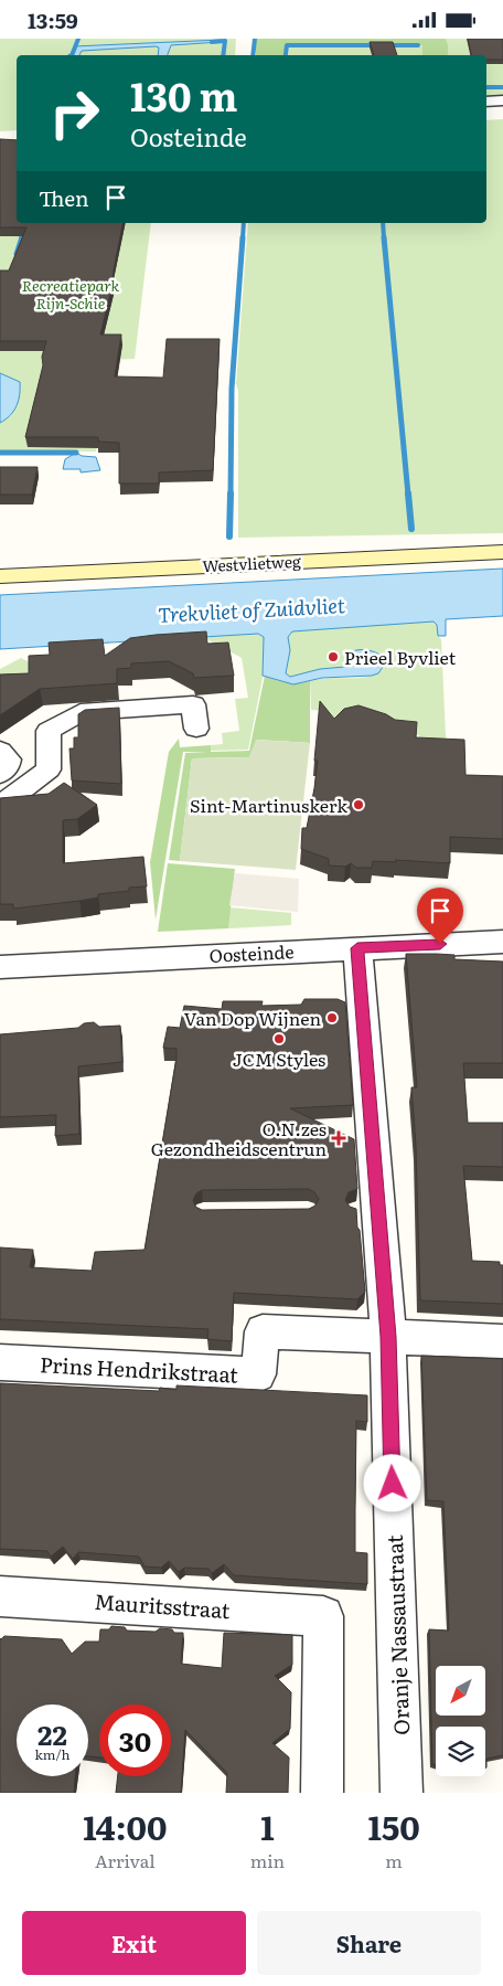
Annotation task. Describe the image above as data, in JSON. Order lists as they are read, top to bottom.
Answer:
{
  "streets": {
    "street": [
      "Westvlietweg",
      "Oosteinde",
      "Prins Hendrikstraat",
      "Mauritsstraat",
      "Oranje Nassaustraat"
    ]
  },
  "crossings": [
    ["Oosteinde", "Oranje Nassaustraat"],
    ["Prins Hendrikstraat", "Oranje Nassaustraat"]
  ],
  "water": ["Trekvliet of Zuidvliet"],
  "parks": ["Recreatiepark Rijn-Schie"],
  "places": {
    "other": [
      "Prieel Byvliet",
      "Sint-Martinuskerk",
      "Van Dop Wijnen",
      "JCM Styles"
    ],
    "health": ["O.N.zes Gezondheidscentrun"]
  },
  "north": "bottom left",
  "page": {
    "status": "13:59",
    "turn": ["130 m", "Oosteinde"],
    "then": "Then",
    "speed": "22 km/h",
    "limit": "30",
    "eta": [
      "14:00",
      "Arrival",
      "1",
      "min",
      "150",
      "m"
    ],
    "buttons": ["Exit", "Share"]
  }
}
